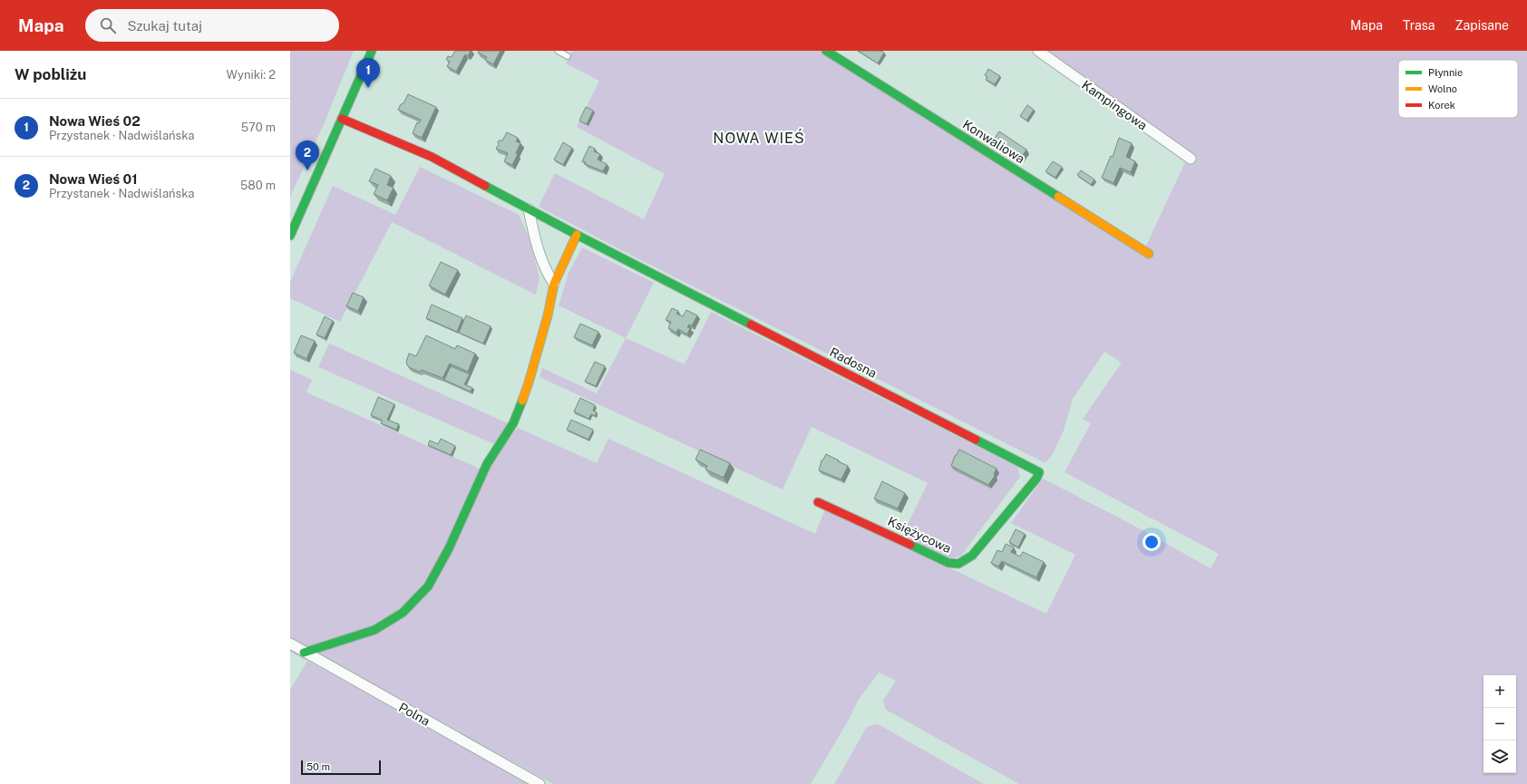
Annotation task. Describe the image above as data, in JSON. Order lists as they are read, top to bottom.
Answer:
{
  "streets": {
    "street": [
      "Kampingowa",
      "Konwaliowa",
      "Radosna",
      "Księżycowa",
      "Polna"
    ]
  },
  "crossings": [
    ["Radosna", "Księżycowa"]
  ],
  "districts": ["NOWA WIEŚ"],
  "legend": ["Płynnie", "Wolno", "Korek"],
  "scale_bar": "50 m",
  "page": {
    "header": "Mapa",
    "search": "Szukaj tutaj",
    "nav": ["Mapa", "Trasa", "Zapisane"],
    "heading": ["W pobliżu", "Wyniki: 2"],
    "pins": ["1", "2"],
    "list": [
      {
        "mark": "1",
        "name": "Nowa Wieś 02",
        "note": "Przystanek · Nadwiślańska",
        "value": "570 m"
      },
      {
        "mark": "2",
        "name": "Nowa Wieś 01",
        "note": "Przystanek · Nadwiślańska",
        "value": "580 m"
      }
    ],
    "map_buttons": ["+", "−"],
    "scale": "50 m"
  }
}
